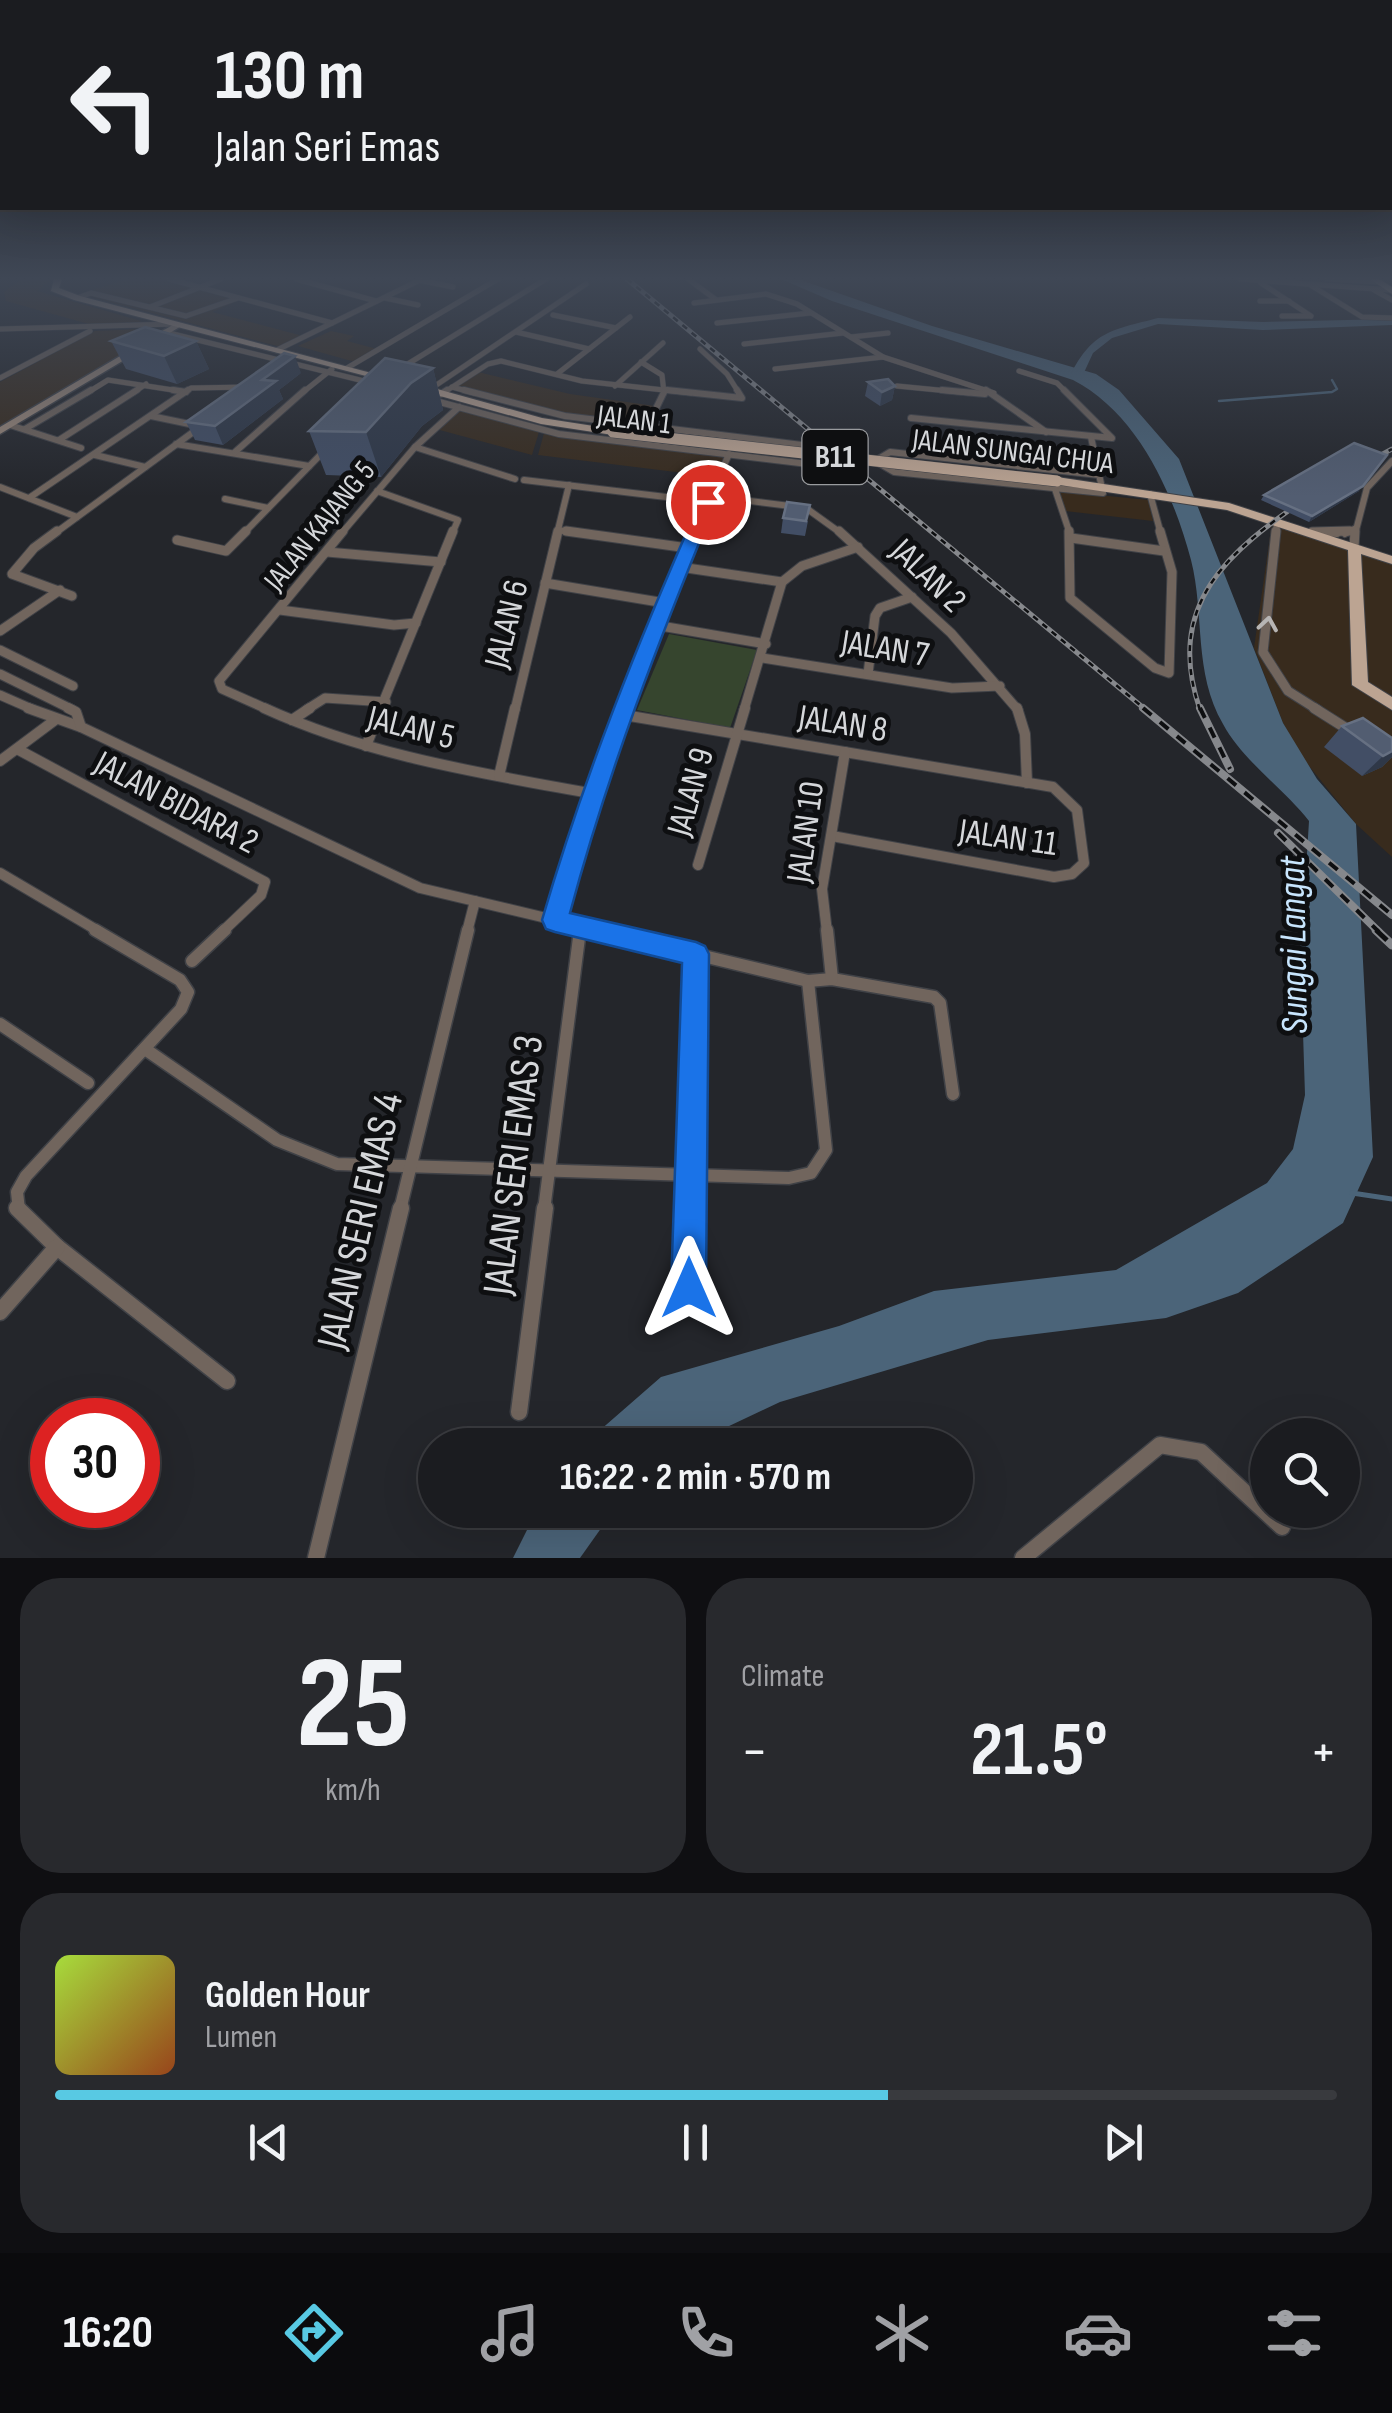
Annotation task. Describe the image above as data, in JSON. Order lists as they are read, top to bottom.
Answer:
{
  "streets": {
    "main road": ["JALAN SUNGAI CHUA", "B11"],
    "street": [
      "JALAN 1",
      "JALAN KAJANG 5",
      "JALAN 2",
      "JALAN 6",
      "JALAN 7",
      "JALAN 8",
      "JALAN 5",
      "JALAN 9",
      "JALAN BIDARA 2",
      "JALAN 10",
      "JALAN 11",
      "JALAN SERI EMAS 3",
      "JALAN SERI EMAS 4"
    ]
  },
  "crossings": [
    ["JALAN 1", "JALAN SUNGAI CHUA"],
    ["JALAN SUNGAI CHUA", "B11"],
    ["JALAN SUNGAI CHUA", "JALAN KAJANG 5"],
    ["JALAN KAJANG 5", "JALAN 2"],
    ["JALAN KAJANG 5", "JALAN 5"],
    ["JALAN 2", "JALAN 6"],
    ["JALAN 2", "JALAN 7"],
    ["JALAN 2", "JALAN 8"],
    ["JALAN 6", "JALAN 5"],
    ["JALAN 8", "JALAN 9"],
    ["JALAN 8", "JALAN 10"],
    ["JALAN 8", "JALAN 11"],
    ["JALAN 10", "JALAN 11"]
  ],
  "water": ["Sungai Langat"],
  "page": {
    "turn": ["130 m", "Jalan Seri Emas"],
    "limit": "30",
    "trip": "16:22 · 2 min · 570 m",
    "tile": [
      ["25", "km/h"],
      "Climate"
    ],
    "heat": ["−", "21.5°", "+"],
    "song": ["Golden Hour", "Lumen"],
    "tabs": "16:20"
  }
}
